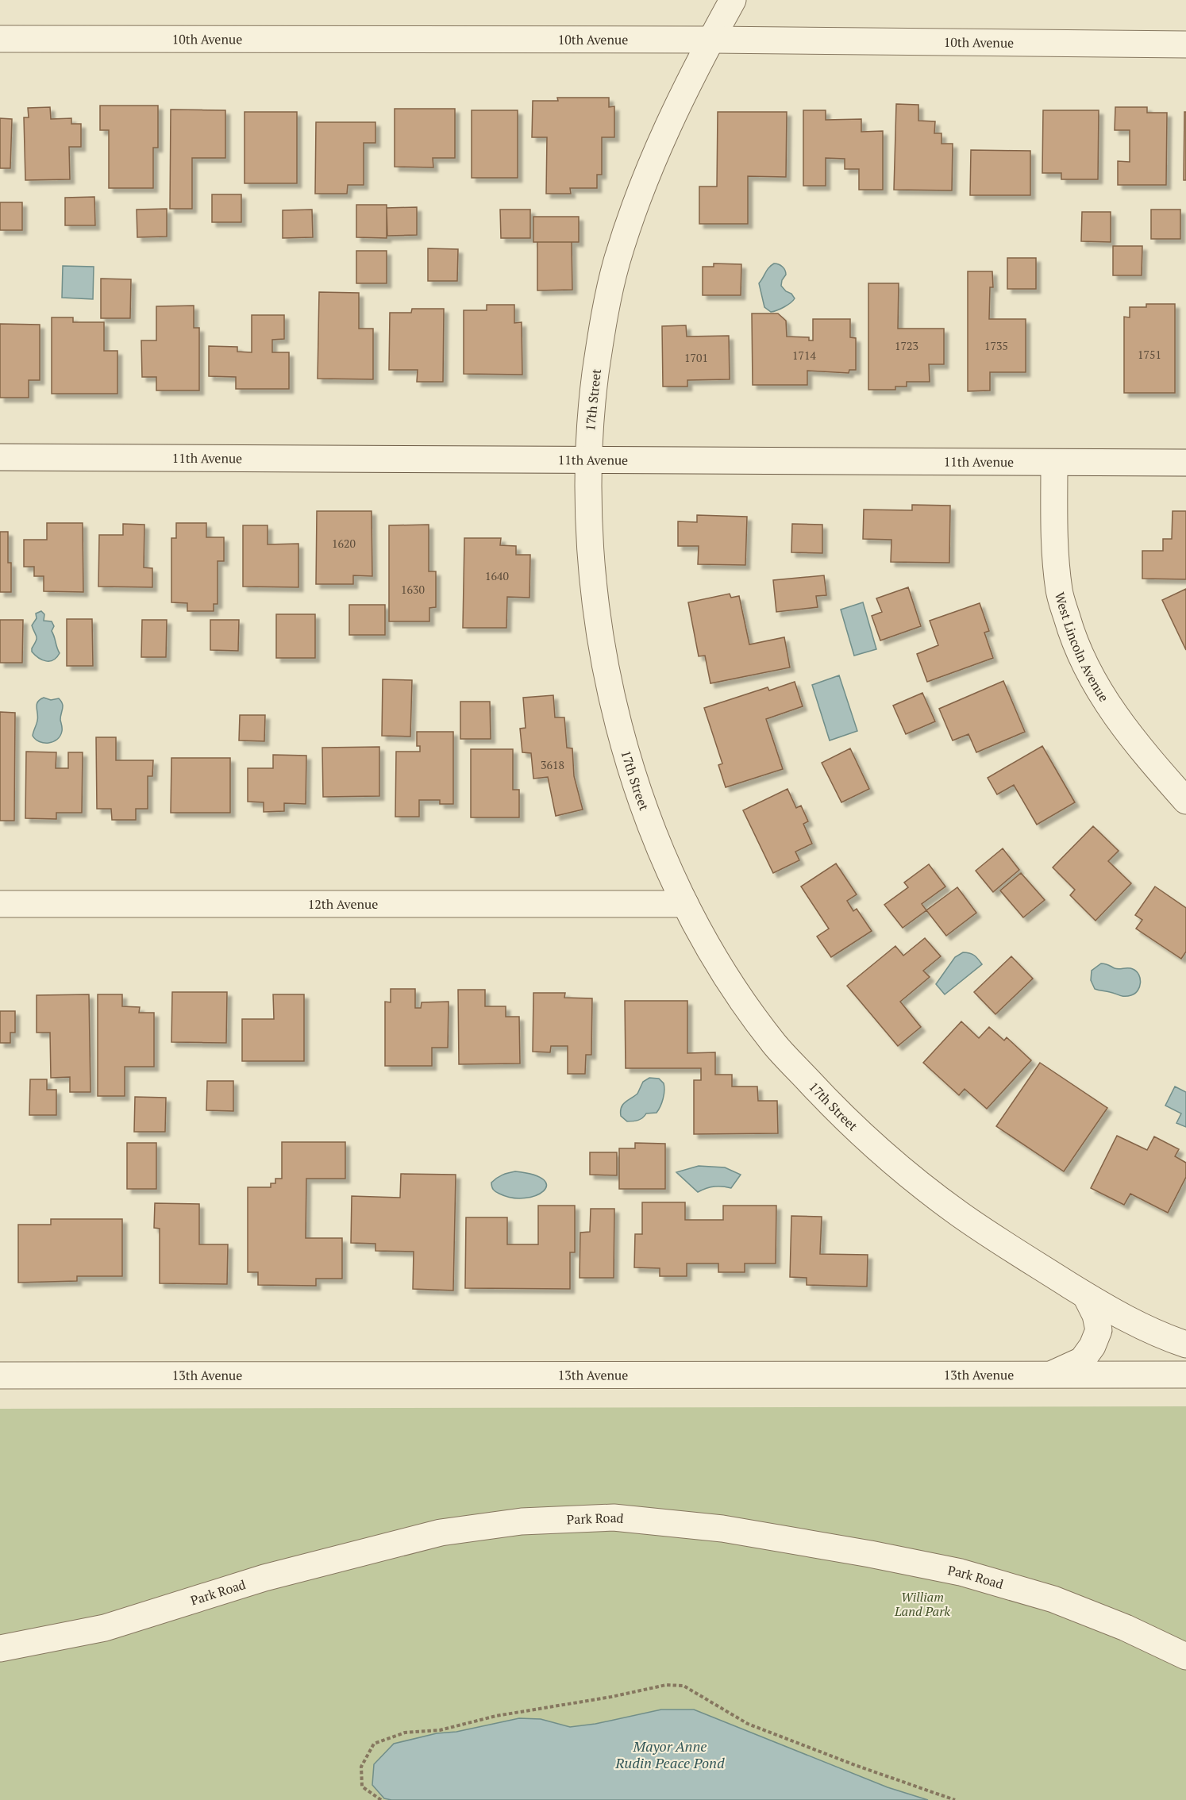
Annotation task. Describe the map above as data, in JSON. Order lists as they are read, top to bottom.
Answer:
{
  "streets": {
    "street": [
      "10th Avenue",
      "17th Street",
      "11th Avenue",
      "West Lincoln Avenue",
      "12th Avenue",
      "13th Avenue",
      "Park Road"
    ]
  },
  "crossings": [
    ["10th Avenue", "17th Street"],
    ["17th Street", "11th Avenue"],
    ["17th Street", "12th Avenue"],
    ["11th Avenue", "West Lincoln Avenue"]
  ],
  "water": ["Mayor Anne Rudin Peace Pond"],
  "parks": ["William Land Park"],
  "house_numbers": [
    "1723",
    "1735",
    "1751",
    "1714",
    "1701",
    "1620",
    "1640",
    "1630",
    "3618"
  ]
}
